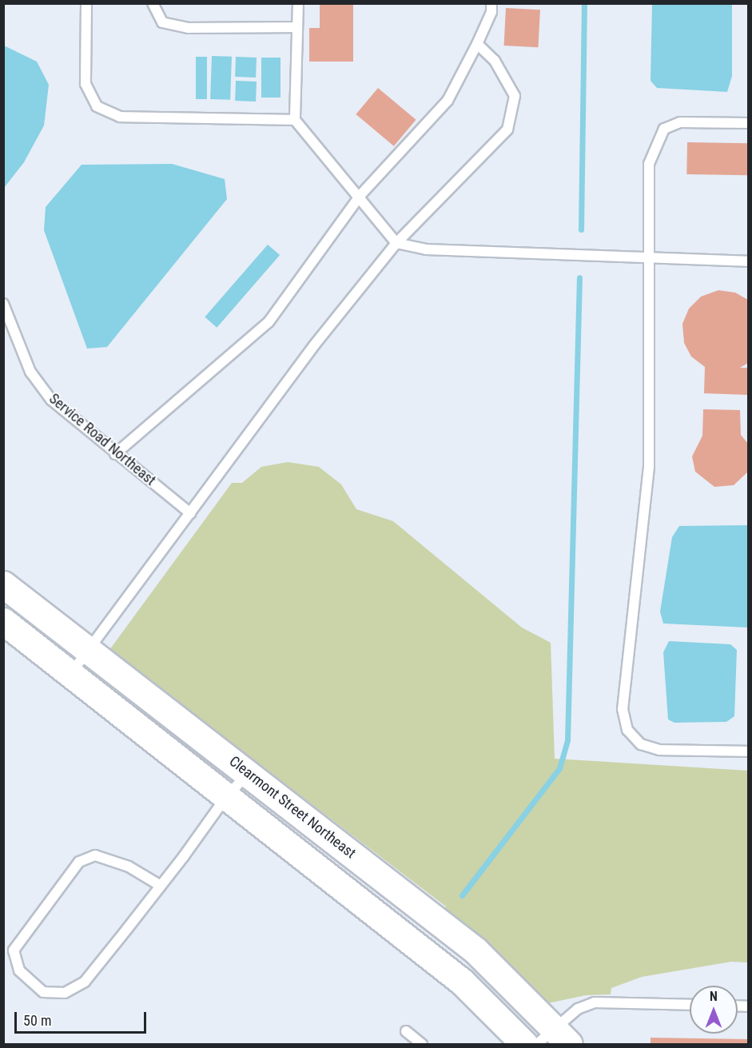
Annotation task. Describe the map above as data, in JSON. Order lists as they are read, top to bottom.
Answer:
{
  "streets": {
    "street": ["Clearmont Street Northeast"],
    "lane": ["Service Road Northeast"]
  },
  "scale_bar": "50 m",
  "north": "top"
}
